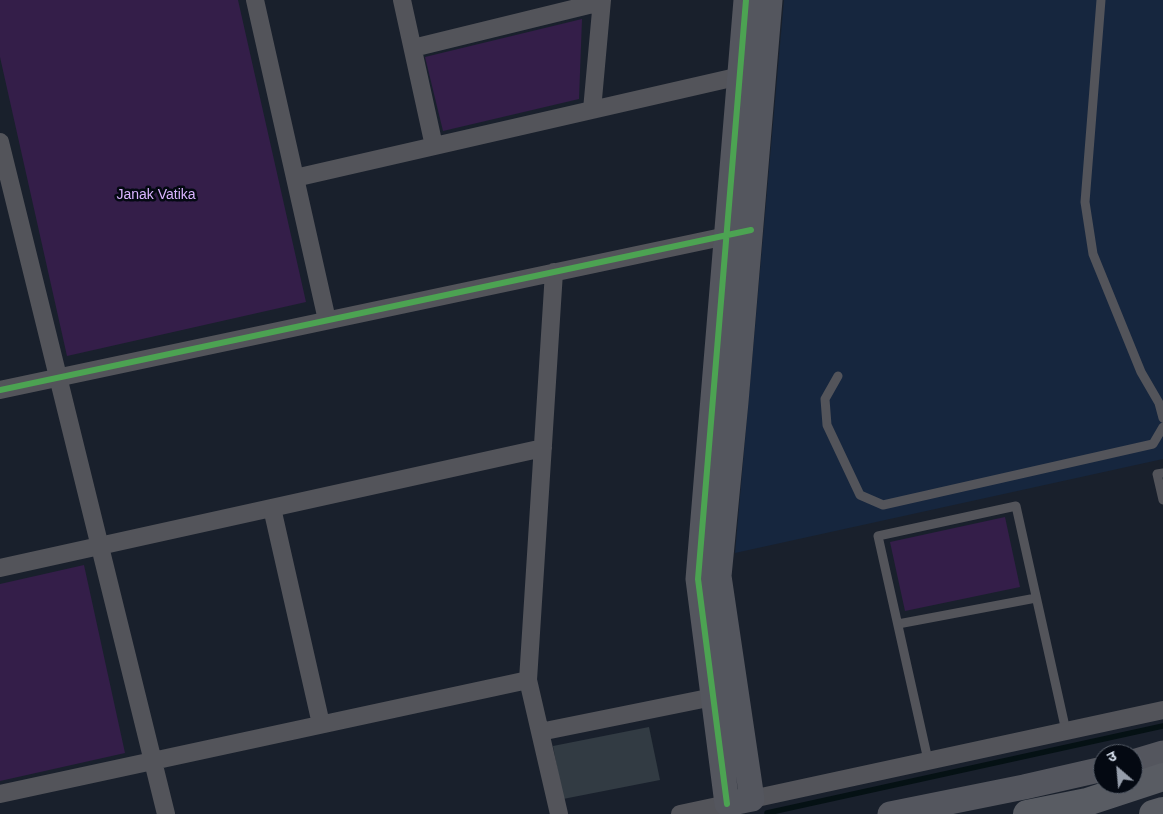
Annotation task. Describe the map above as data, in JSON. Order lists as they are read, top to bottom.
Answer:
{
  "parks": ["Janak Vatika"],
  "north": "top left"
}
